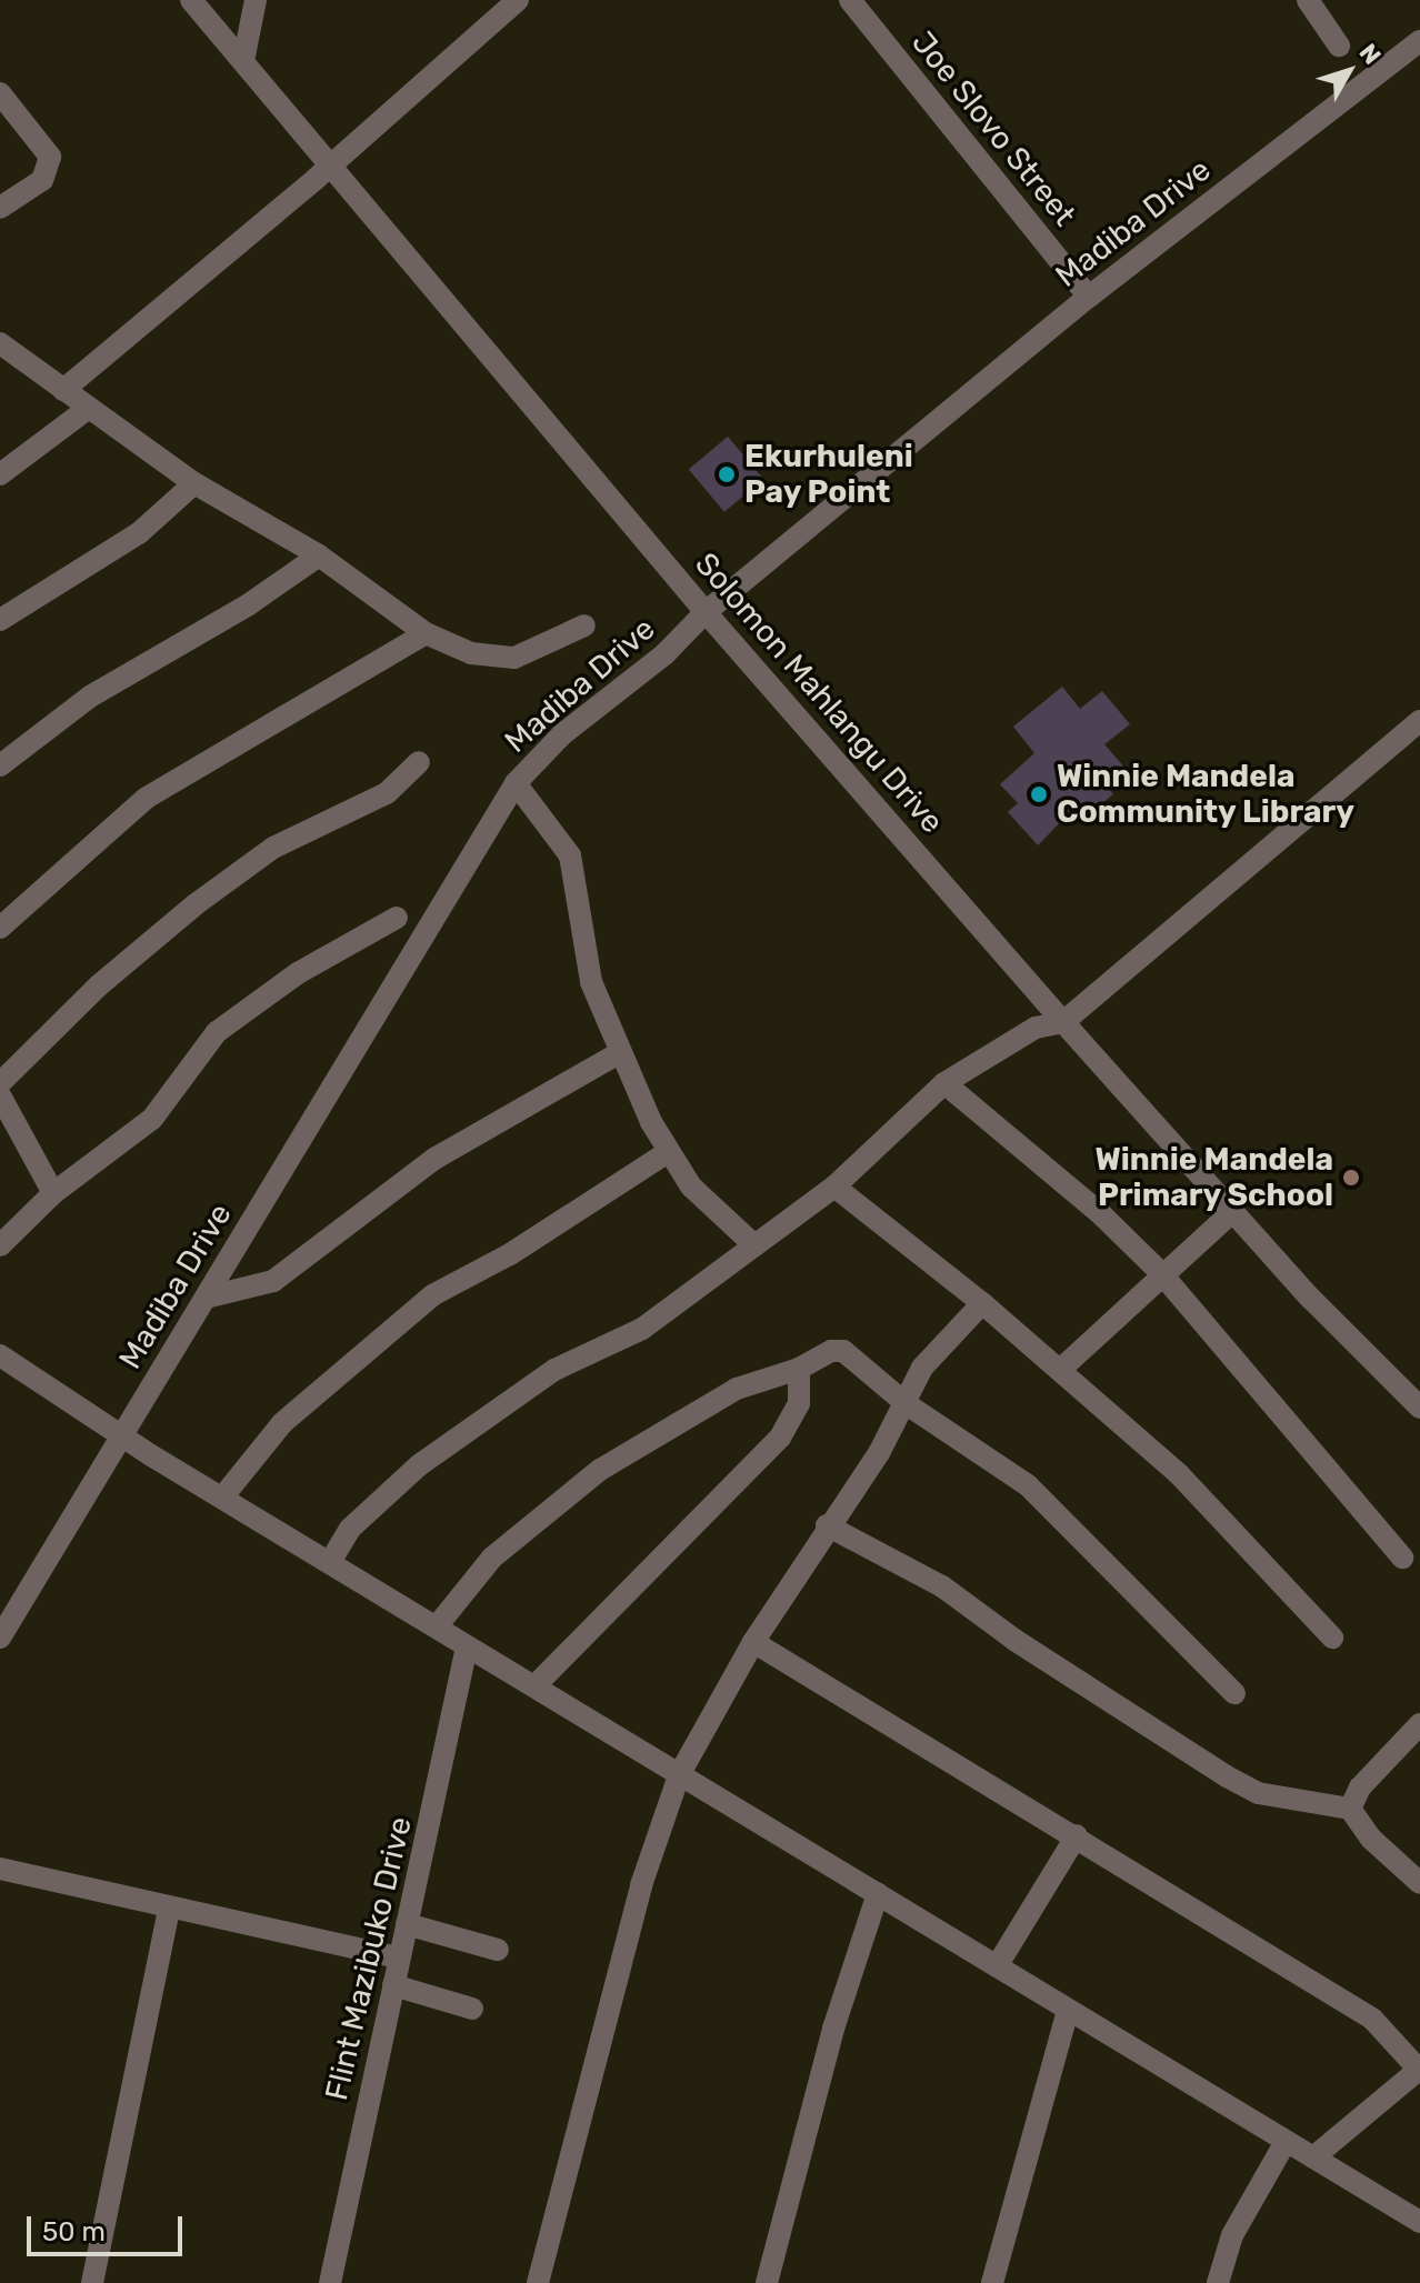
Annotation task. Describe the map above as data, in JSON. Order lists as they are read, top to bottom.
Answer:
{
  "streets": {
    "street": [
      "Joe Slovo Street",
      "Madiba Drive",
      "Solomon Mahlangu Drive",
      "Flint Mazibuko Drive"
    ]
  },
  "crossings": [
    ["Joe Slovo Street", "Madiba Drive"],
    ["Madiba Drive", "Solomon Mahlangu Drive"]
  ],
  "places": ["Ekurhuleni Pay Point", "Winnie Mandela Community Library", "Winnie Mandela Primary School"],
  "scale_bar": "50 m",
  "north": "top right"
}
